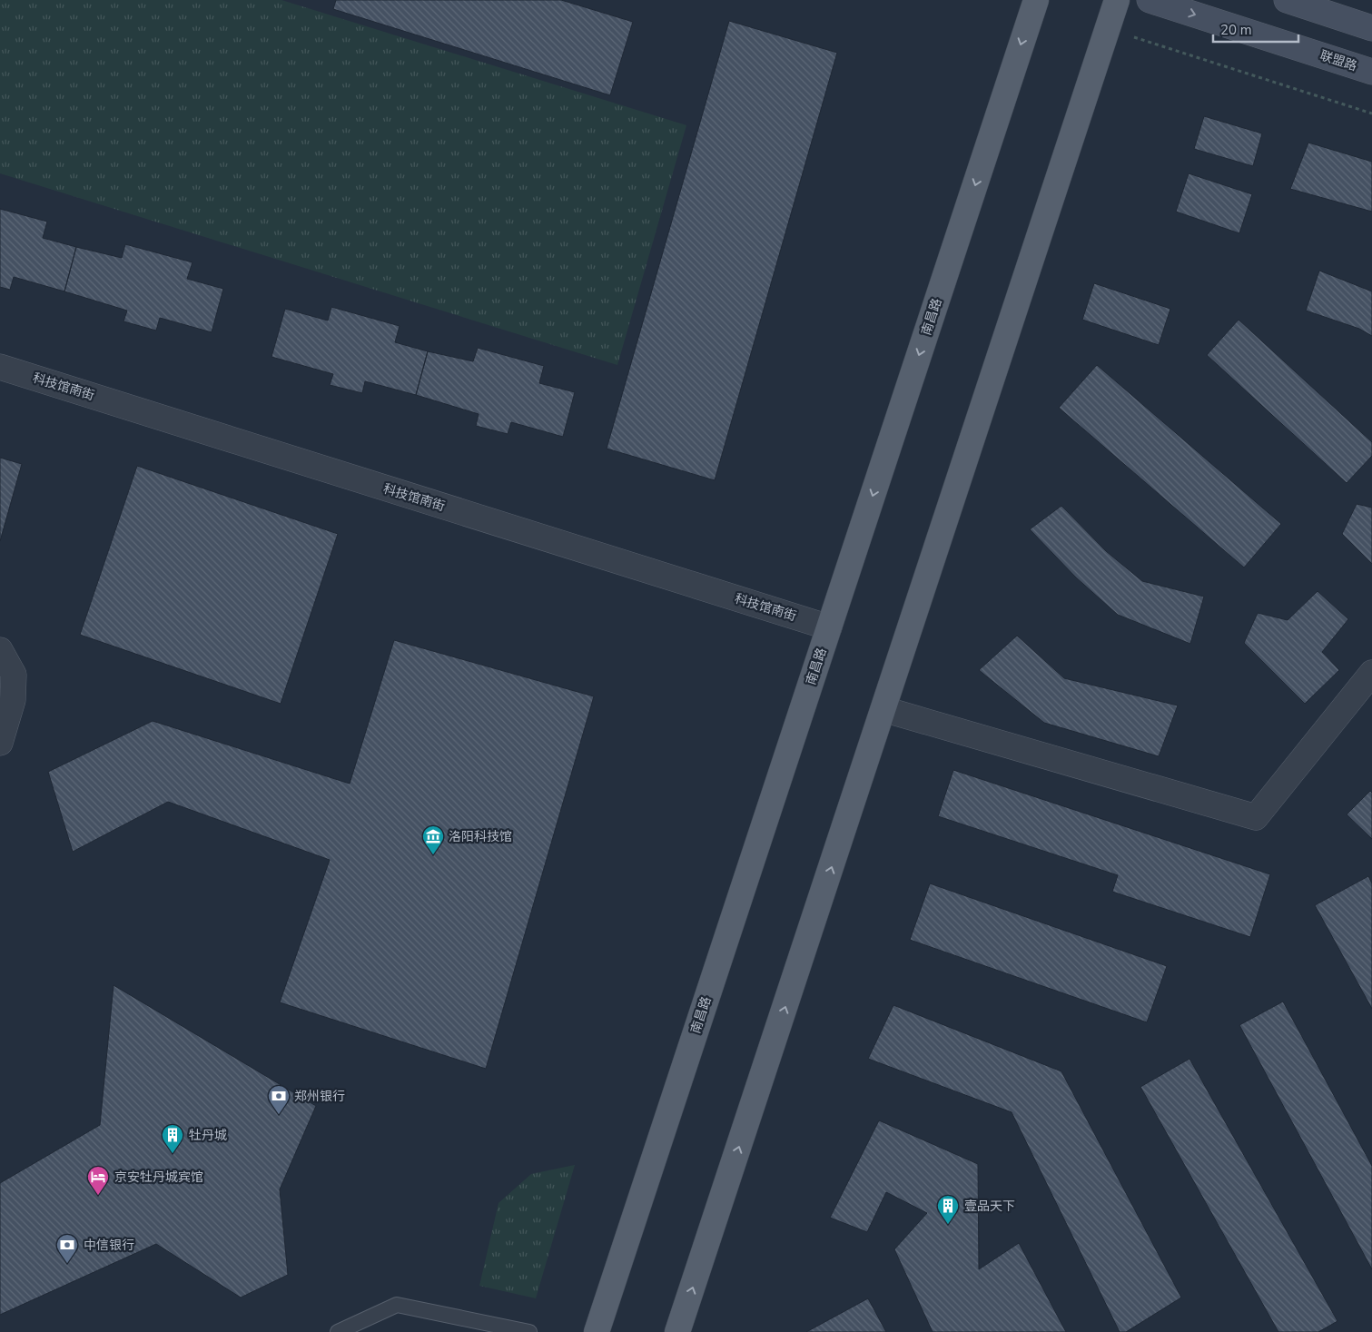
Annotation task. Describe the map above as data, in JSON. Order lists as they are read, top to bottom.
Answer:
{
  "streets": {
    "main road": ["联盟路", "南昌路"],
    "street": ["科技馆南街"]
  },
  "crossings": [
    ["南昌路", "科技馆南街"]
  ],
  "places": {
    "museum": ["洛阳科技馆"],
    "bank": ["郑州银行", "中信银行"],
    "building": ["牡丹城", "壹品天下"],
    "hotel": ["京安牡丹城宾馆"]
  },
  "scale_bar": "20 m"
}
